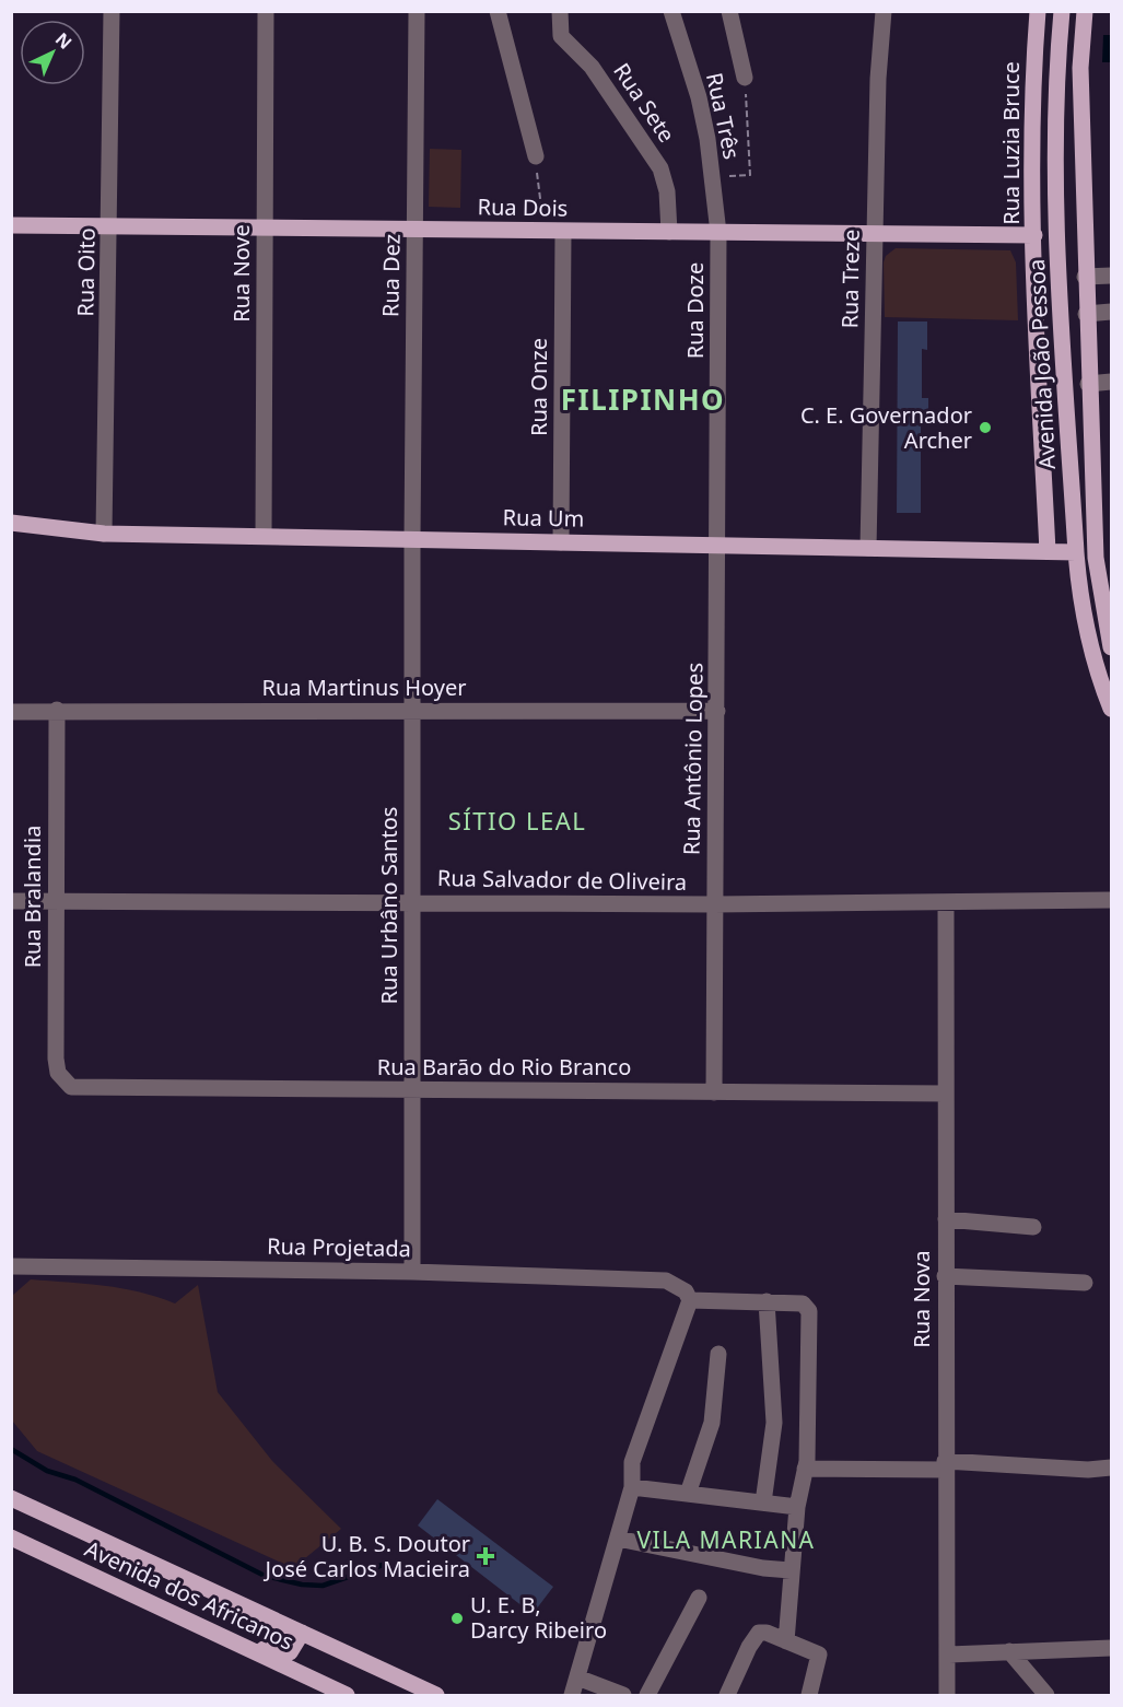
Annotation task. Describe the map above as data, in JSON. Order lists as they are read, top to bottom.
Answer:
{
  "streets": {
    "main road": [
      "Rua Luzia Bruce",
      "Rua Dois",
      "Avenida João Pessoa",
      "Rua Um",
      "Avenida dos Africanos"
    ],
    "street": [
      "Rua Sete",
      "Rua Três",
      "Rua Oito",
      "Rua Nove",
      "Rua Dez",
      "Rua Treze",
      "Rua Doze",
      "Rua Onze",
      "Rua Martinus Hoyer",
      "Rua Antônio Lopes",
      "Rua Salvador de Oliveira",
      "Rua Bralandia",
      "Rua Urbâno Santos",
      "Rua Barão do Rio Branco",
      "Rua Projetada",
      "Rua Nova"
    ]
  },
  "crossings": [
    ["Rua Sete", "Rua Dois"],
    ["Rua Três", "Rua Dois"],
    ["Rua Três", "Rua Doze"],
    ["Rua Luzia Bruce", "Rua Dois"],
    ["Rua Luzia Bruce", "Rua Um"],
    ["Rua Dois", "Rua Oito"],
    ["Rua Dois", "Rua Nove"],
    ["Rua Dois", "Rua Dez"],
    ["Rua Dois", "Rua Treze"],
    ["Rua Dois", "Rua Doze"],
    ["Rua Dois", "Rua Onze"],
    ["Rua Oito", "Rua Um"],
    ["Rua Nove", "Rua Um"],
    ["Rua Dez", "Rua Um"],
    ["Rua Dez", "Rua Urbâno Santos"],
    ["Rua Treze", "Rua Um"],
    ["Rua Doze", "Rua Um"],
    ["Rua Doze", "Rua Antônio Lopes"],
    ["Avenida João Pessoa", "Rua Um"],
    ["Rua Onze", "Rua Um"],
    ["Rua Um", "Rua Antônio Lopes"],
    ["Rua Um", "Rua Urbâno Santos"],
    ["Rua Martinus Hoyer", "Rua Antônio Lopes"],
    ["Rua Martinus Hoyer", "Rua Bralandia"],
    ["Rua Martinus Hoyer", "Rua Urbâno Santos"],
    ["Rua Antônio Lopes", "Rua Salvador de Oliveira"],
    ["Rua Antônio Lopes", "Rua Barão do Rio Branco"],
    ["Rua Salvador de Oliveira", "Rua Bralandia"],
    ["Rua Salvador de Oliveira", "Rua Urbâno Santos"],
    ["Rua Salvador de Oliveira", "Rua Nova"],
    ["Rua Bralandia", "Rua Barão do Rio Branco"],
    ["Rua Urbâno Santos", "Rua Barão do Rio Branco"],
    ["Rua Urbâno Santos", "Rua Projetada"],
    ["Rua Barão do Rio Branco", "Rua Nova"]
  ],
  "districts": ["FILIPINHO", "SÍTIO LEAL", "VILA MARIANA"],
  "places": {
    "other": ["C. E. Governador Archer", "U. E. B, Darcy Ribeiro"],
    "health": ["U. B. S. Doutor José Carlos Macieira"]
  },
  "north": "top right"
}
